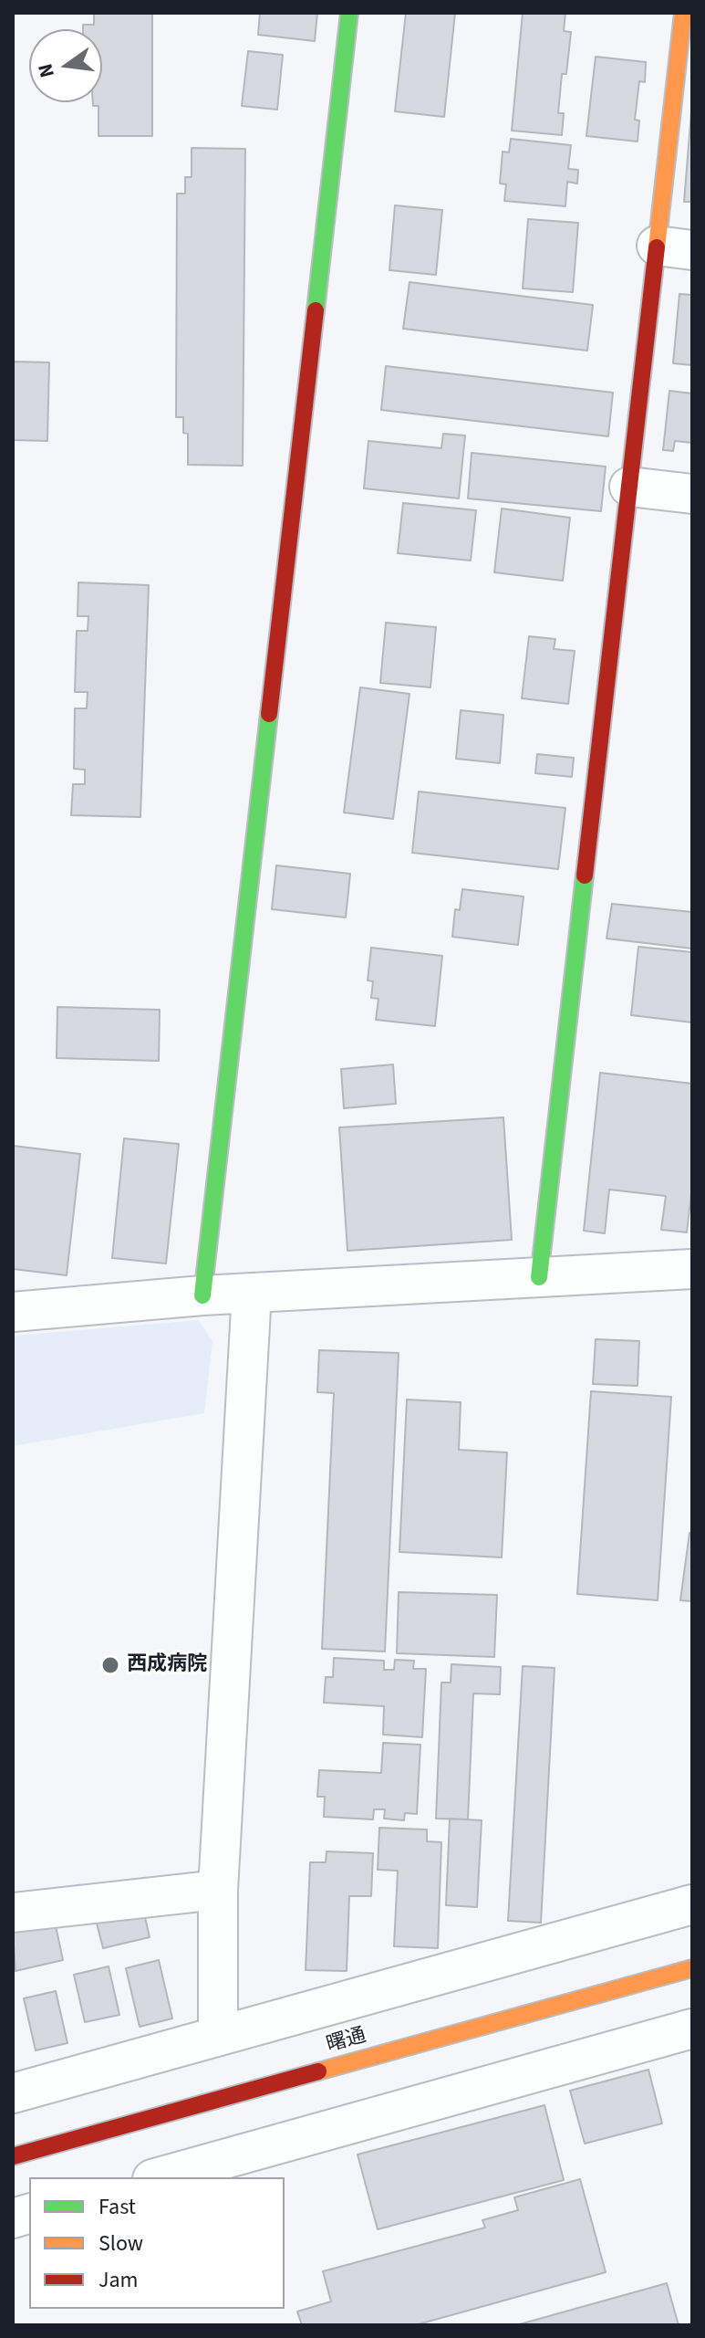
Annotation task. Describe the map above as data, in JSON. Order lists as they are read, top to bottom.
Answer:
{
  "streets": {
    "street": ["曙通"]
  },
  "places": ["西成病院"],
  "legend": ["Fast", "Slow", "Jam"],
  "north": "left"
}
